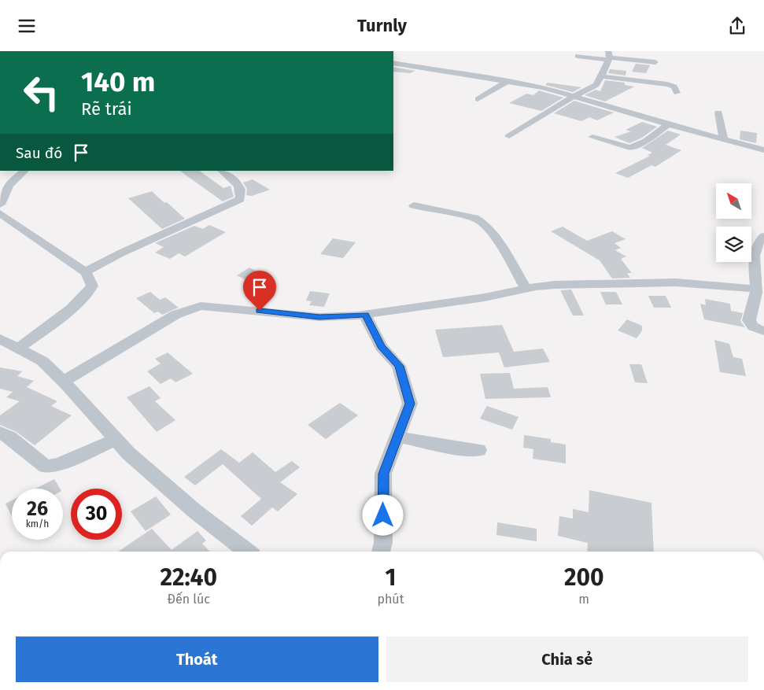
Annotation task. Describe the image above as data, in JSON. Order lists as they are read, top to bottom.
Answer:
{
  "north": "top left",
  "page": {
    "header": "Turnly",
    "turn": ["140 m", "Rẽ trái"],
    "then": "Sau đó",
    "speed": "26 km/h",
    "limit": "30",
    "eta": [
      "22:40",
      "Đến lúc",
      "1",
      "phút",
      "200",
      "m"
    ],
    "buttons": ["Thoát", "Chia sẻ"]
  }
}
